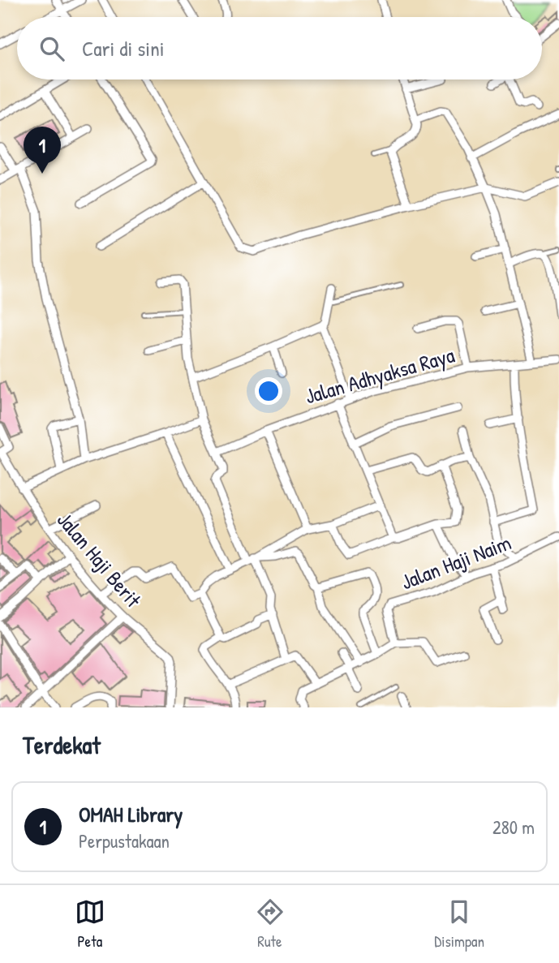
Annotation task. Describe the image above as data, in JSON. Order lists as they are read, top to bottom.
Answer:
{
  "streets": {
    "street": ["Jalan Adhyaksa Raya", "Jalan Haji Berit", "Jalan Haji Naim"]
  },
  "page": {
    "search": "Cari di sini",
    "pins": "1",
    "heading": "Terdekat",
    "list": [
      {
        "mark": "1",
        "name": "OMAH Library",
        "note": "Perpustakaan",
        "value": "280 m"
      }
    ],
    "nav": ["Peta", "Rute", "Disimpan"]
  }
}
